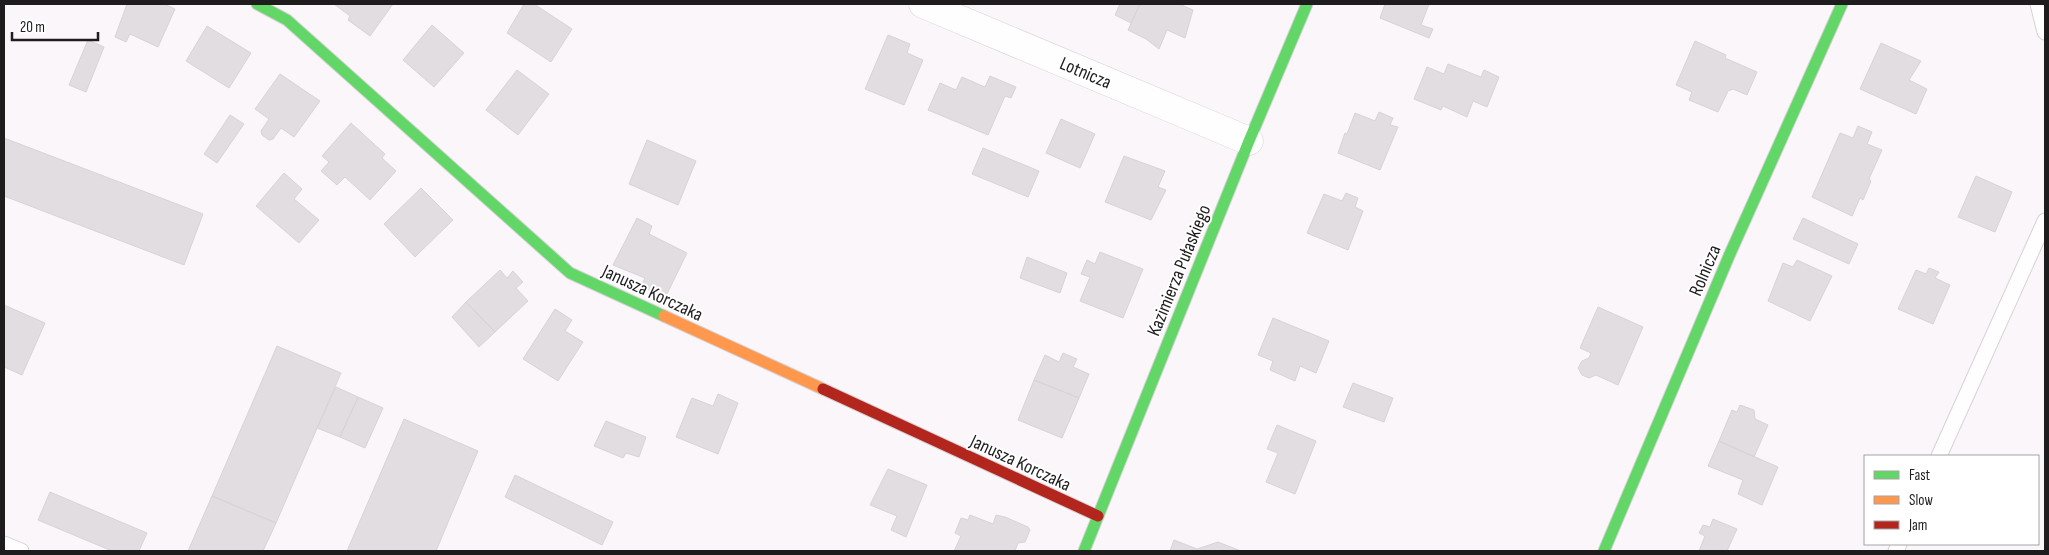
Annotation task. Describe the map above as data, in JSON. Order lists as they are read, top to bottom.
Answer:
{
  "streets": {
    "street": [
      "Lotnicza",
      "Kazimierza Pułaskiego",
      "Rolnicza",
      "Janusza Korczaka"
    ]
  },
  "crossings": [
    ["Lotnicza", "Kazimierza Pułaskiego"],
    ["Kazimierza Pułaskiego", "Janusza Korczaka"]
  ],
  "legend": ["Fast", "Slow", "Jam"],
  "scale_bar": "20 m"
}
